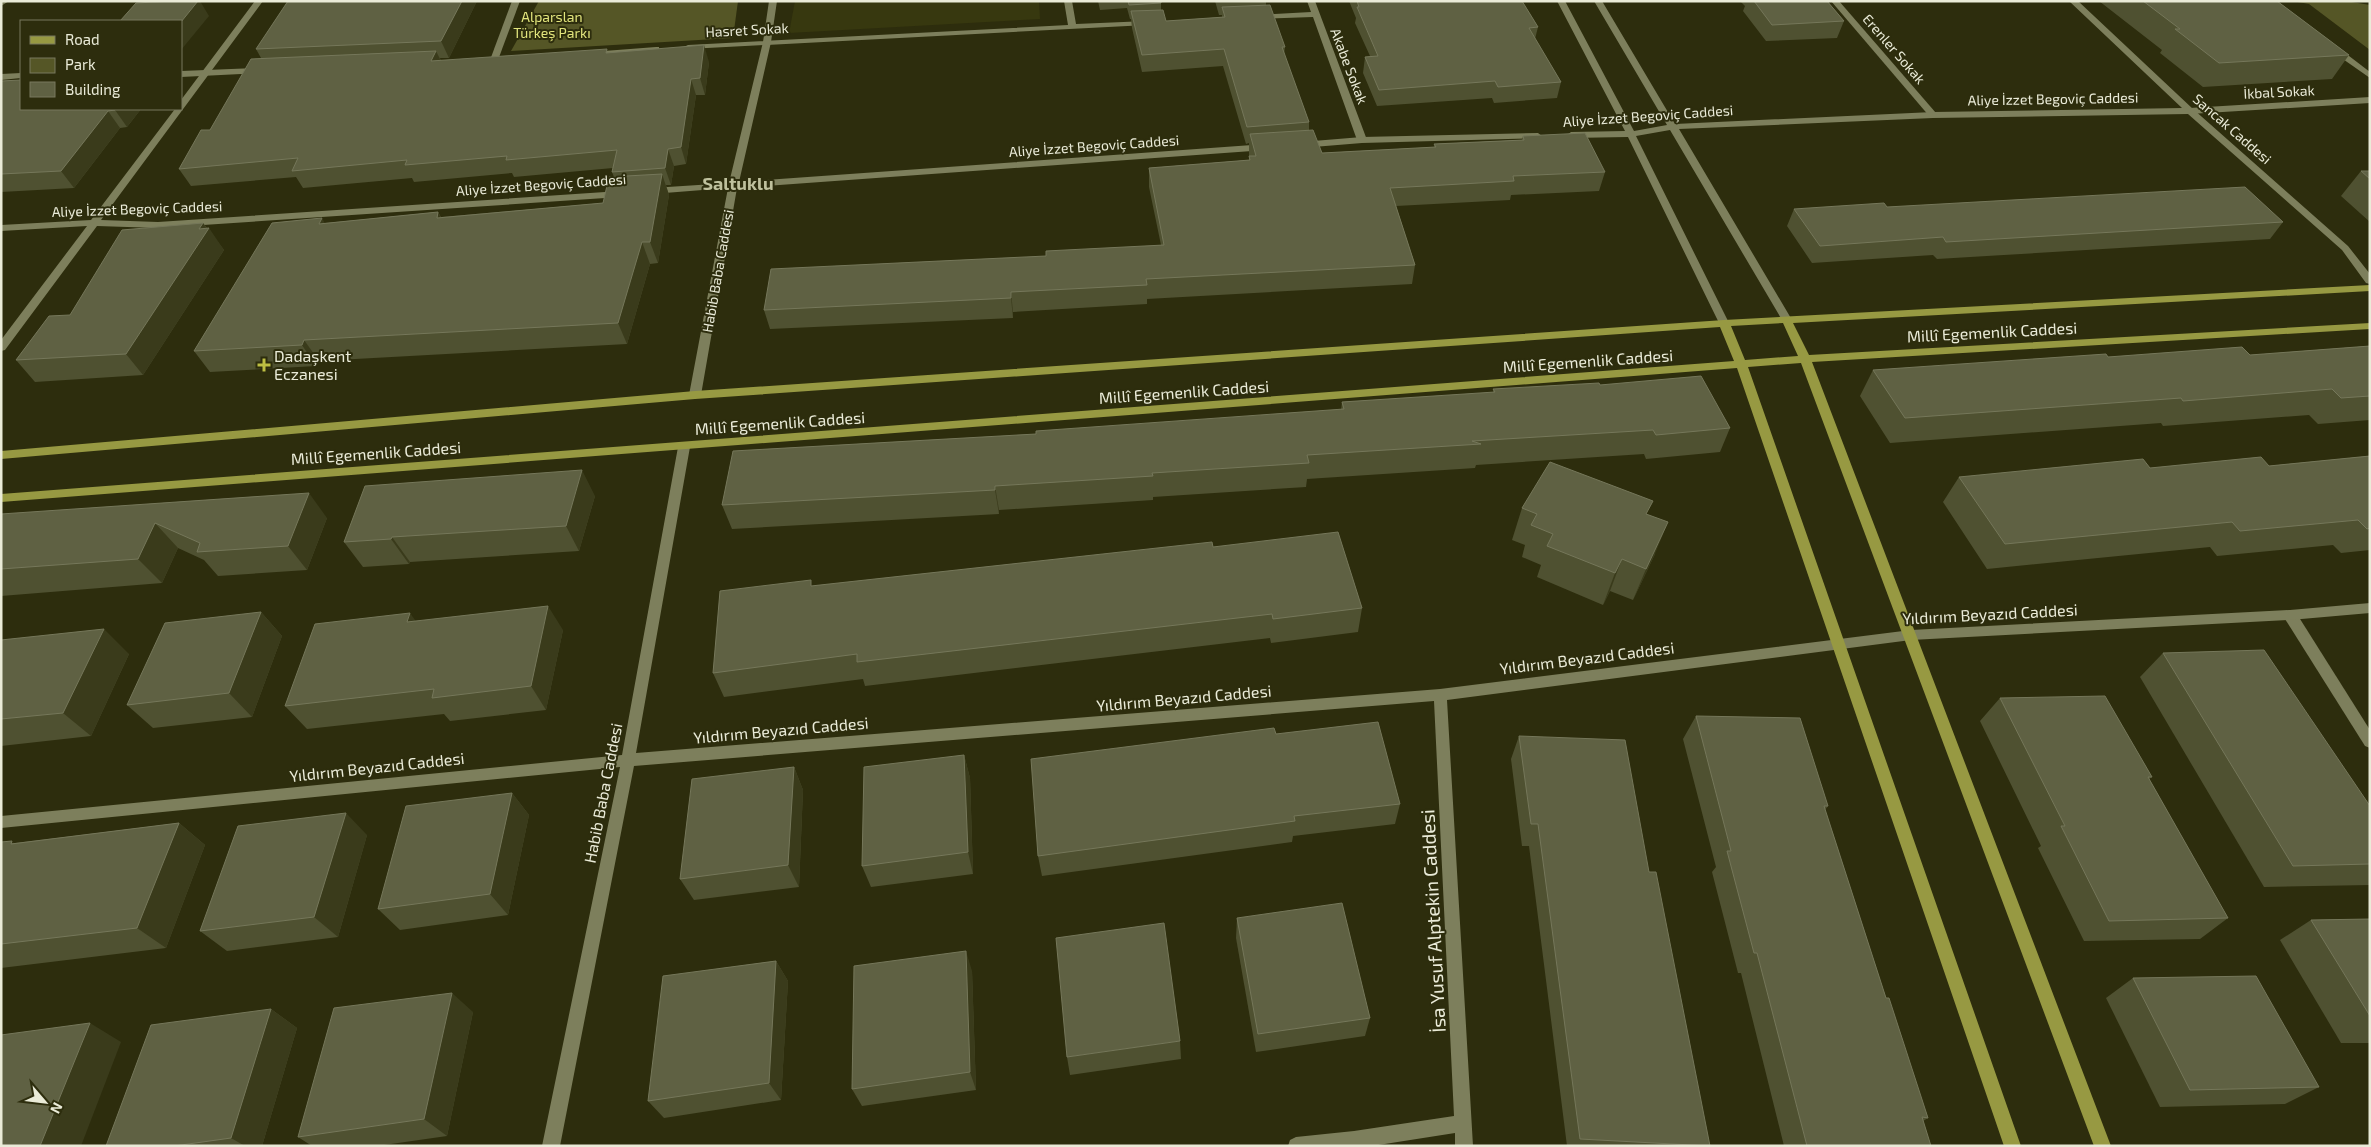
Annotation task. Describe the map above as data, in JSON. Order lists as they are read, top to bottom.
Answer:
{
  "streets": {
    "main road": ["Millî Egemenlik Caddesi"],
    "street": [
      "Hasret Sokak",
      "Erenler Sokak",
      "Akabe Sokak",
      "İkbal Sokak",
      "Aliye İzzet Begoviç Caddesi",
      "Sancak Caddesi",
      "Habib Baba Caddesi",
      "Yıldırım Beyazıd Caddesi",
      "İsa Yusuf Alptekin Caddesi"
    ]
  },
  "crossings": [
    ["Hasret Sokak", "Habib Baba Caddesi"],
    ["Erenler Sokak", "Aliye İzzet Begoviç Caddesi"],
    ["Akabe Sokak", "Aliye İzzet Begoviç Caddesi"],
    ["İkbal Sokak", "Aliye İzzet Begoviç Caddesi"],
    ["İkbal Sokak", "Sancak Caddesi"],
    ["Aliye İzzet Begoviç Caddesi", "Sancak Caddesi"],
    ["Aliye İzzet Begoviç Caddesi", "Habib Baba Caddesi"],
    ["Habib Baba Caddesi", "Millî Egemenlik Caddesi"],
    ["Habib Baba Caddesi", "Yıldırım Beyazıd Caddesi"],
    ["Yıldırım Beyazıd Caddesi", "İsa Yusuf Alptekin Caddesi"]
  ],
  "districts": ["Saltuklu"],
  "parks": ["Alparslan Türkeş Parkı"],
  "places": {
    "health": ["Dadaşkent Eczanesi"]
  },
  "legend": ["Road", "Park", "Building"],
  "north": "bottom right"
}
